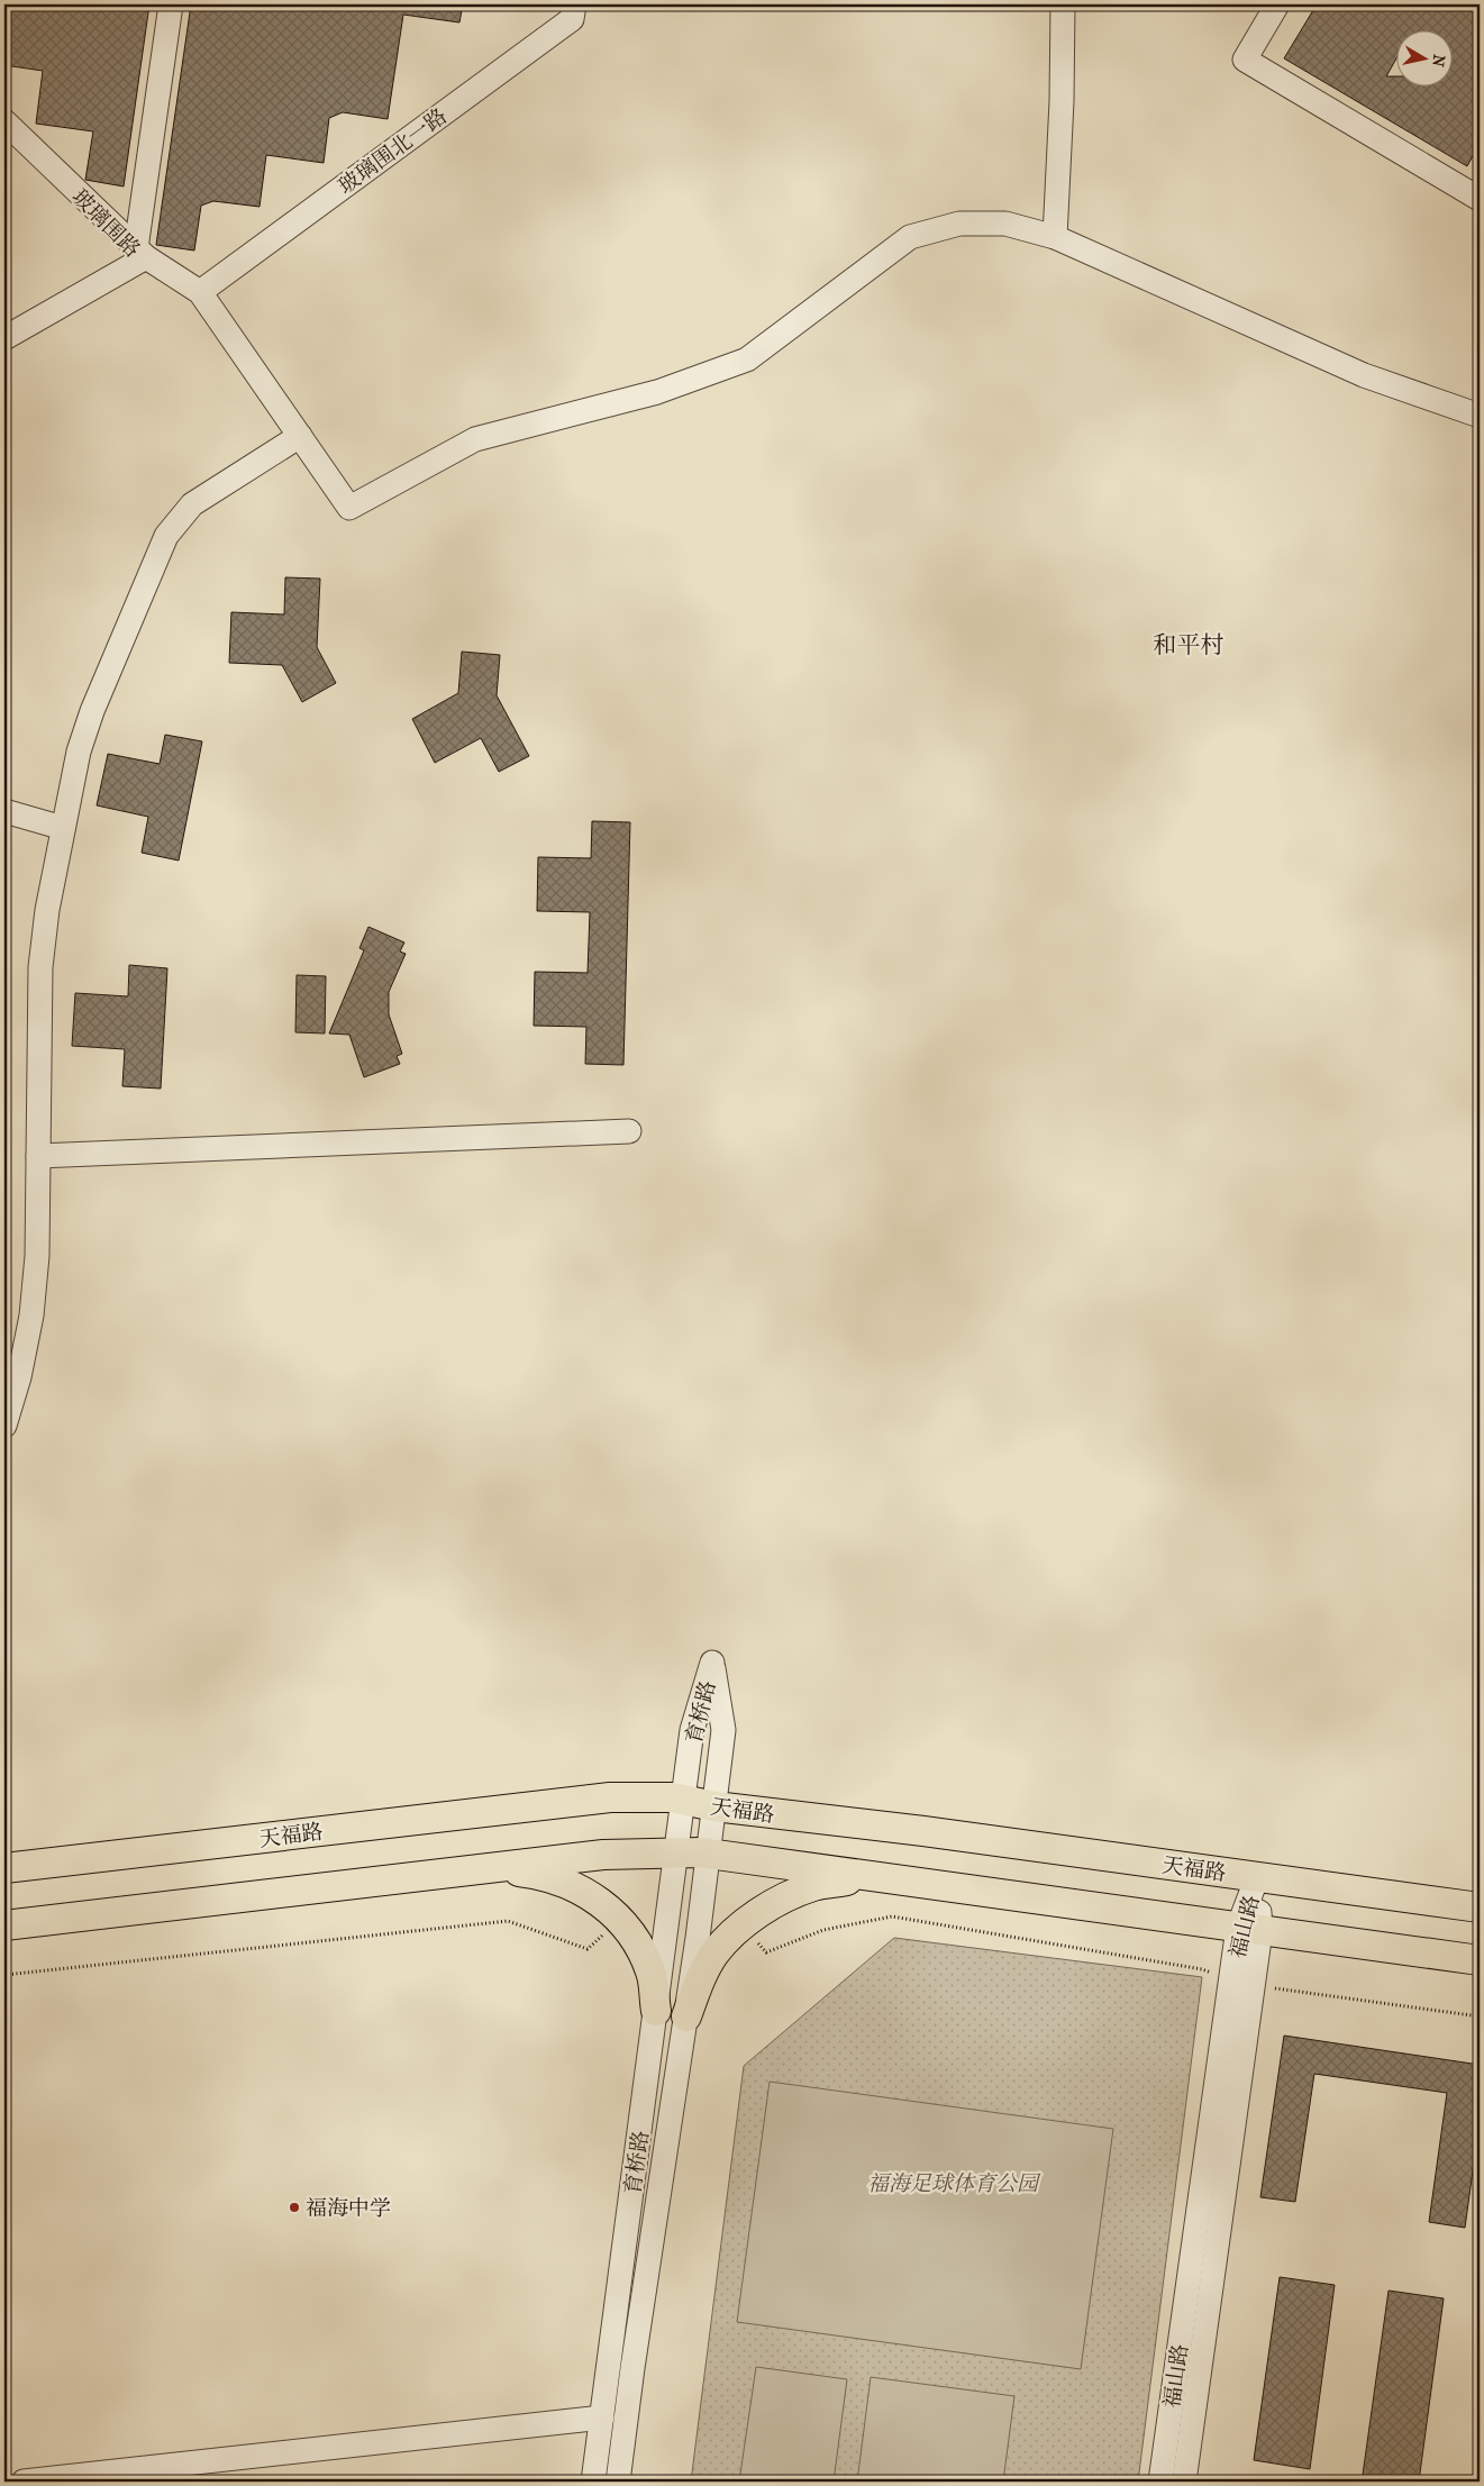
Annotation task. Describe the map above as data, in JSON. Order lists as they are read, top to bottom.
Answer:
{
  "streets": {
    "main road": ["天福路"],
    "street": [
      "玻璃围北一路",
      "玻璃围路",
      "育桥路",
      "福山路"
    ]
  },
  "crossings": [
    ["育桥路", "天福路"],
    ["天福路", "福山路"]
  ],
  "districts": ["和平村"],
  "parks": ["福海足球体育公园"],
  "places": ["福海中学"],
  "north": "right"
}
